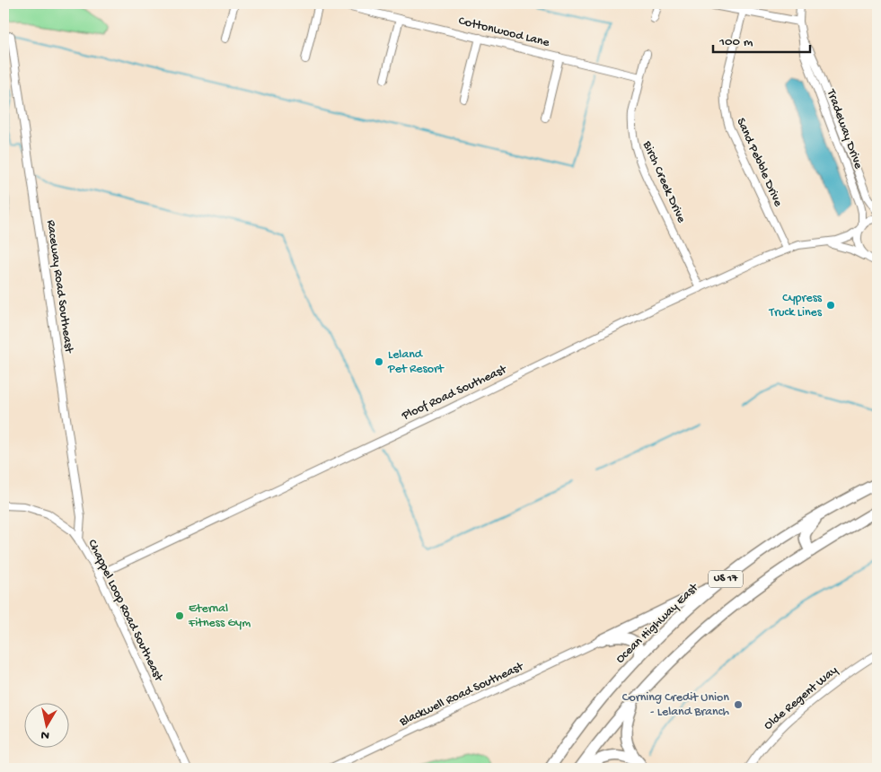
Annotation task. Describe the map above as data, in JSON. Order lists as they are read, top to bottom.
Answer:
{
  "streets": {
    "highway": ["US 17", "Ocean Highway East"],
    "street": [
      "Cottonwood Lane",
      "Tradeway Drive",
      "Sand Pebble Drive",
      "Birch Creek Drive",
      "Raceway Road Southeast",
      "Ploof Road Southeast",
      "Chappel Loop Road Southeast",
      "Blackwell Road Southeast",
      "Olde Regent Way"
    ]
  },
  "crossings": [
    ["Cottonwood Lane", "Birch Creek Drive"],
    ["Tradeway Drive", "Ploof Road Southeast"],
    ["Sand Pebble Drive", "Ploof Road Southeast"],
    ["Birch Creek Drive", "Ploof Road Southeast"],
    ["Raceway Road Southeast", "Chappel Loop Road Southeast"],
    ["Ploof Road Southeast", "Chappel Loop Road Southeast"]
  ],
  "places": [
    "Cypress Truck Lines",
    "Leland Pet Resort",
    "Eternal Fitness Gym",
    "Corning Credit Union - Leland Branch"
  ],
  "scale_bar": "100 m",
  "north": "bottom"
}
